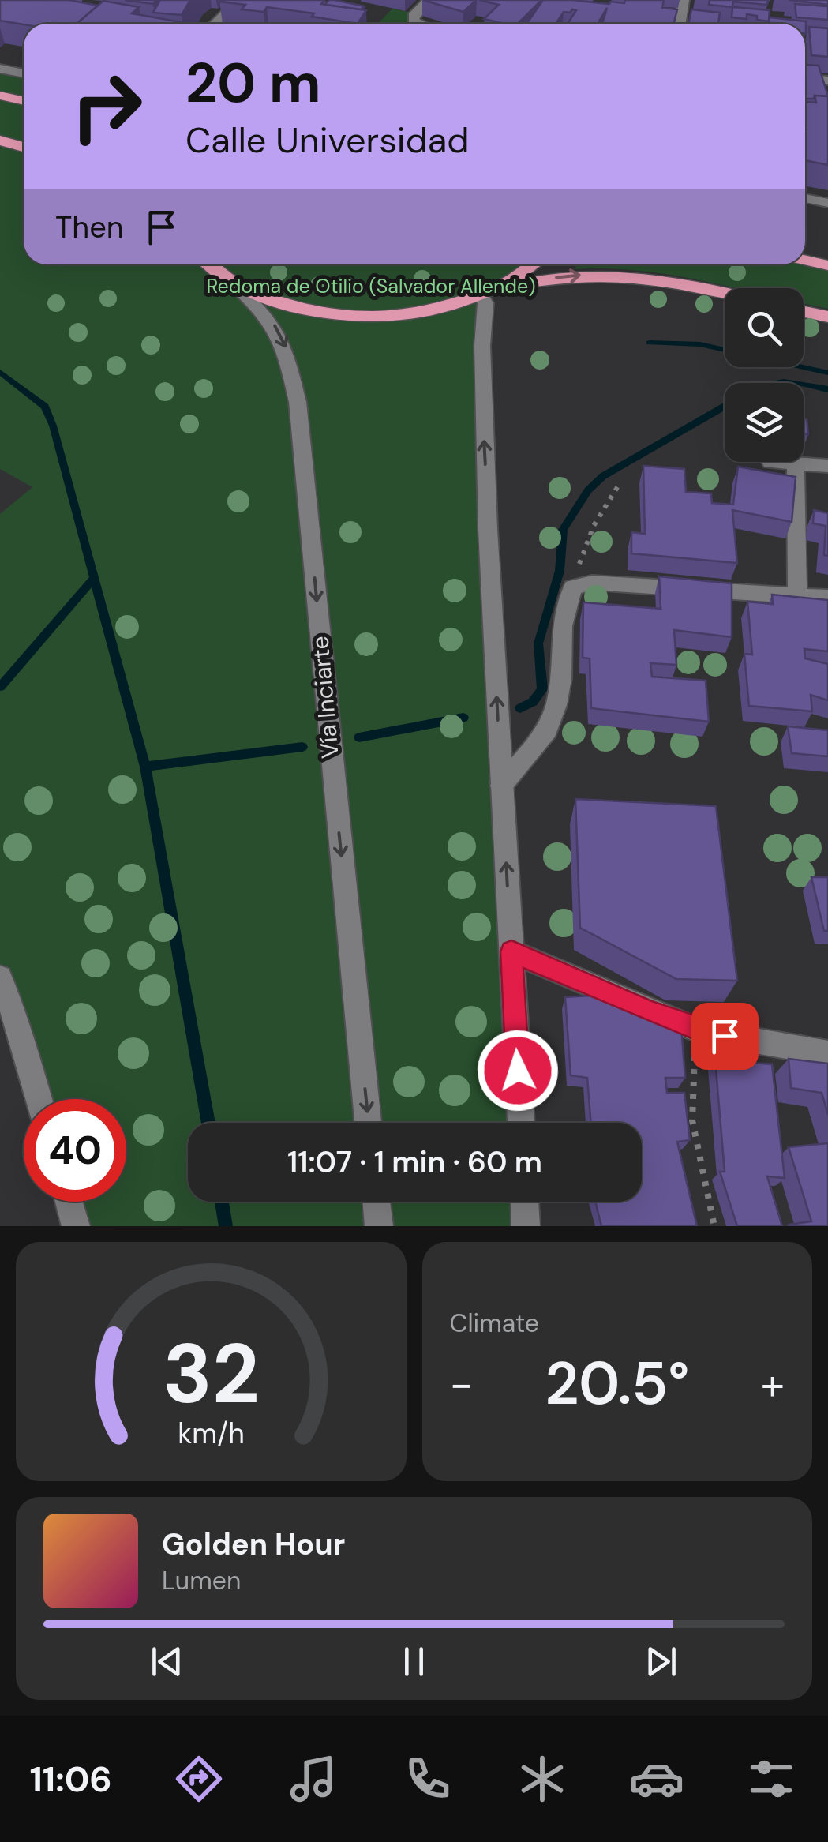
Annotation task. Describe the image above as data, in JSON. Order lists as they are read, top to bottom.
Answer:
{
  "streets": {
    "street": ["Vía Inciarte"]
  },
  "parks": ["Redoma de Otilio (Salvador Allende)"],
  "page": {
    "turn": ["20 m", "Calle Universidad"],
    "then": "Then",
    "limit": "40",
    "trip": "11:07 · 1 min · 60 m",
    "tile": "Climate",
    "heat": ["−", "20.5°", "+"],
    "song": ["Golden Hour", "Lumen"],
    "tabs": "11:06",
    "gauge": ["32", "km/h"]
  }
}
